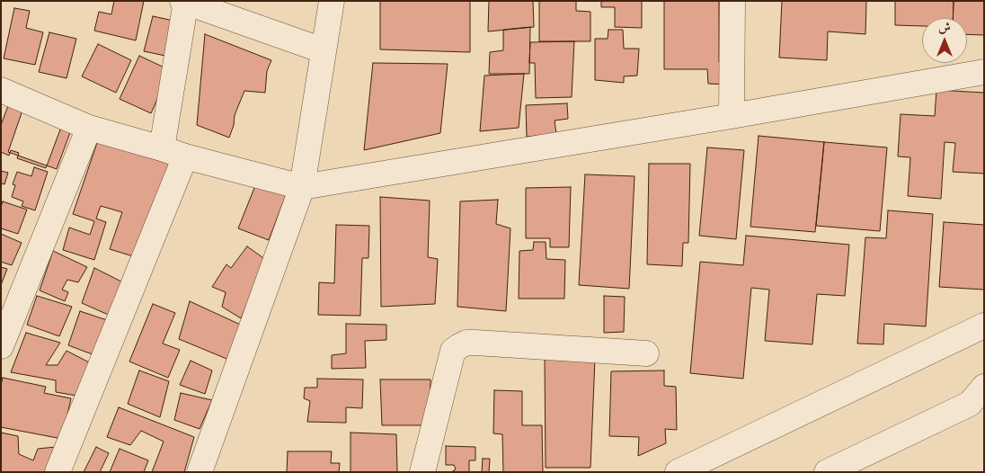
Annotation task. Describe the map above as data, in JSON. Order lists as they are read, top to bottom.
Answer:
{
  "north": "top"
}
